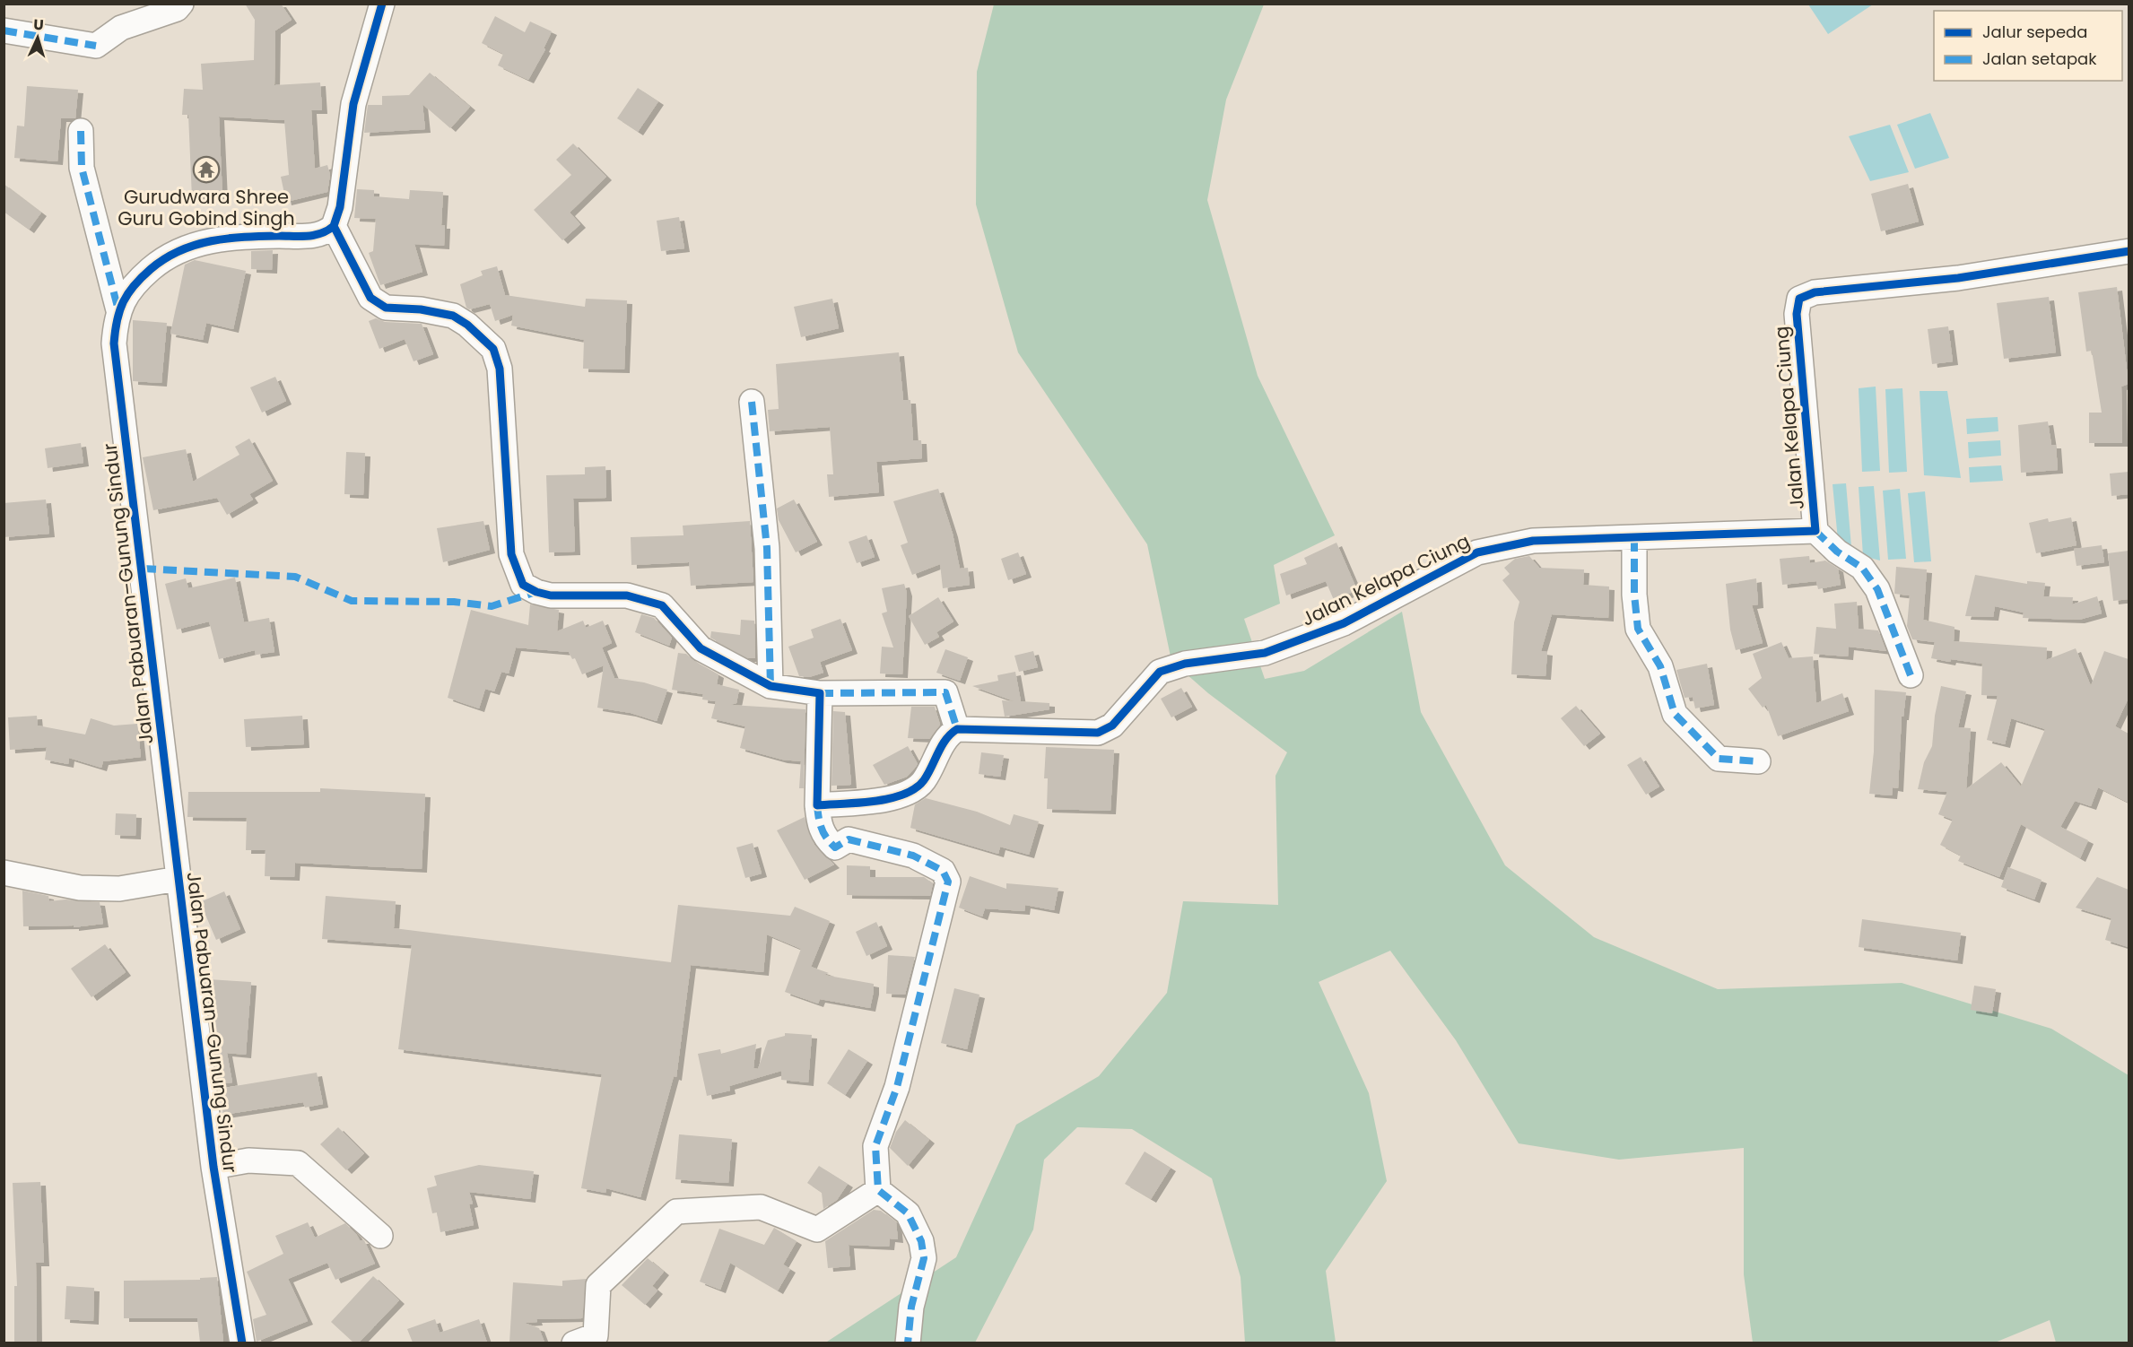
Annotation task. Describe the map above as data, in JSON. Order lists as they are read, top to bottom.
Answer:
{
  "streets": {
    "street": ["Jalan Kelapa Ciung", "Jalan Pabuaran–Gunung Sindur"]
  },
  "places": {
    "temple": ["Gurudwara Shree Guru Gobind Singh"]
  },
  "legend": ["Jalur sepeda", "Jalan setapak"],
  "north": "top"
}
